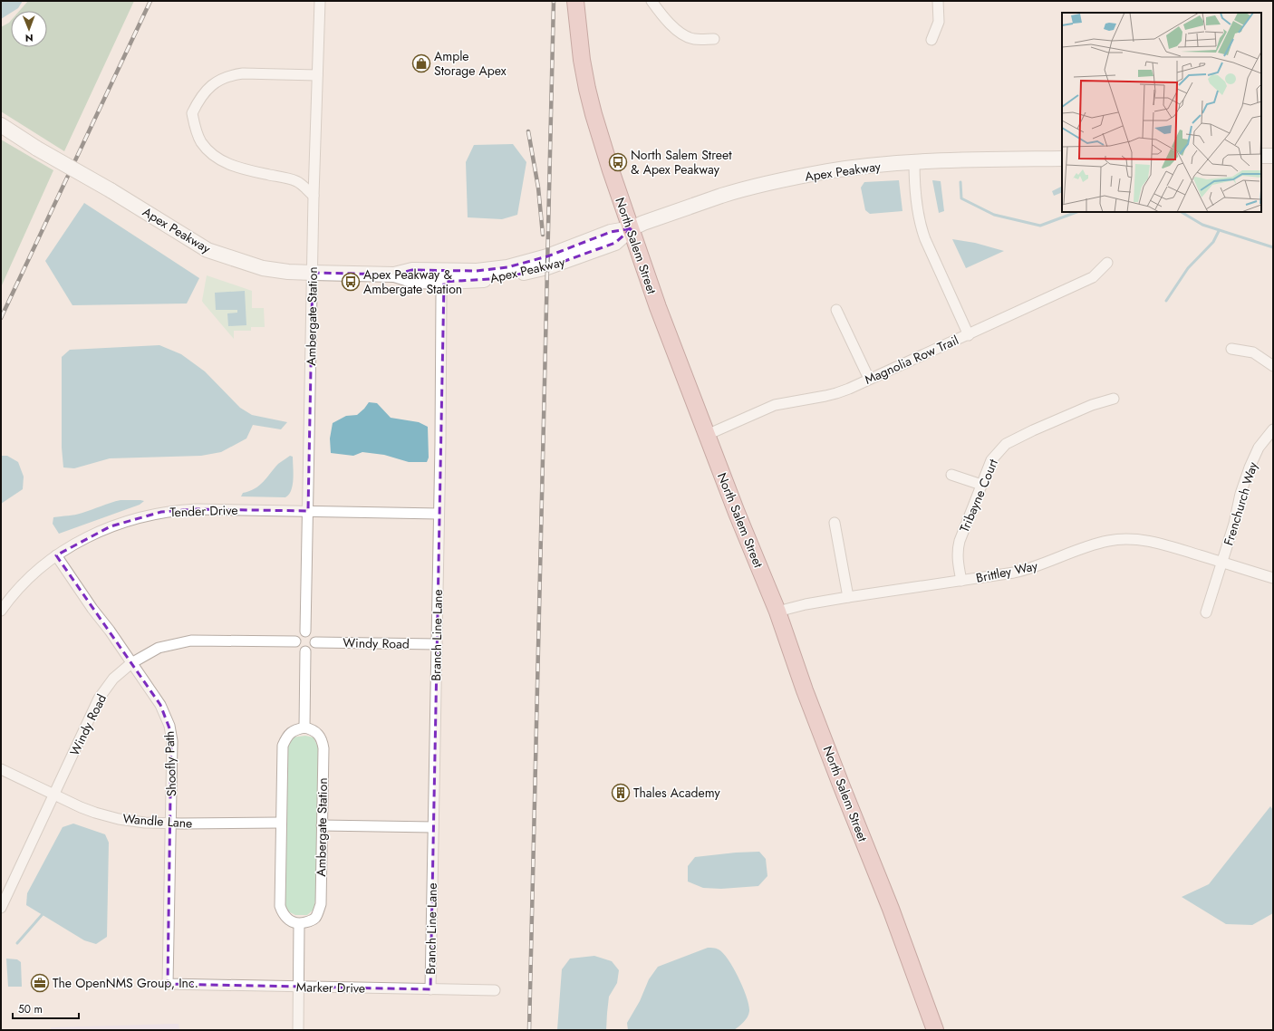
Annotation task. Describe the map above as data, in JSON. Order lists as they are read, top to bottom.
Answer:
{
  "streets": {
    "main road": ["Apex Peakway", "North Salem Street"],
    "street": [
      "Ambergate Station",
      "Magnolia Row Trail",
      "Tribayne Court",
      "Frenchurch Way",
      "Tender Drive",
      "Brittley Way",
      "Branch Line Lane",
      "Windy Road",
      "Shoofly Path",
      "Wandle Lane",
      "Marker Drive"
    ]
  },
  "crossings": [
    ["Apex Peakway", "North Salem Street"],
    ["Apex Peakway", "Ambergate Station"],
    ["Apex Peakway", "Branch Line Lane"],
    ["North Salem Street", "Magnolia Row Trail"],
    ["North Salem Street", "Brittley Way"],
    ["Ambergate Station", "Tender Drive"],
    ["Ambergate Station", "Windy Road"],
    ["Tribayne Court", "Brittley Way"],
    ["Frenchurch Way", "Brittley Way"],
    ["Tender Drive", "Branch Line Lane"],
    ["Tender Drive", "Shoofly Path"],
    ["Branch Line Lane", "Windy Road"],
    ["Branch Line Lane", "Marker Drive"],
    ["Windy Road", "Shoofly Path"],
    ["Windy Road", "Wandle Lane"],
    ["Shoofly Path", "Wandle Lane"],
    ["Shoofly Path", "Marker Drive"]
  ],
  "places": {
    "shop": ["Ample Storage Apex"],
    "bus stop": ["North Salem Street & Apex Peakway", "Apex Peakway & Ambergate Station"],
    "building": ["Thales Academy"],
    "office": ["The OpenNMS Group, Inc."]
  },
  "scale_bar": "50 m",
  "north": "bottom"
}
